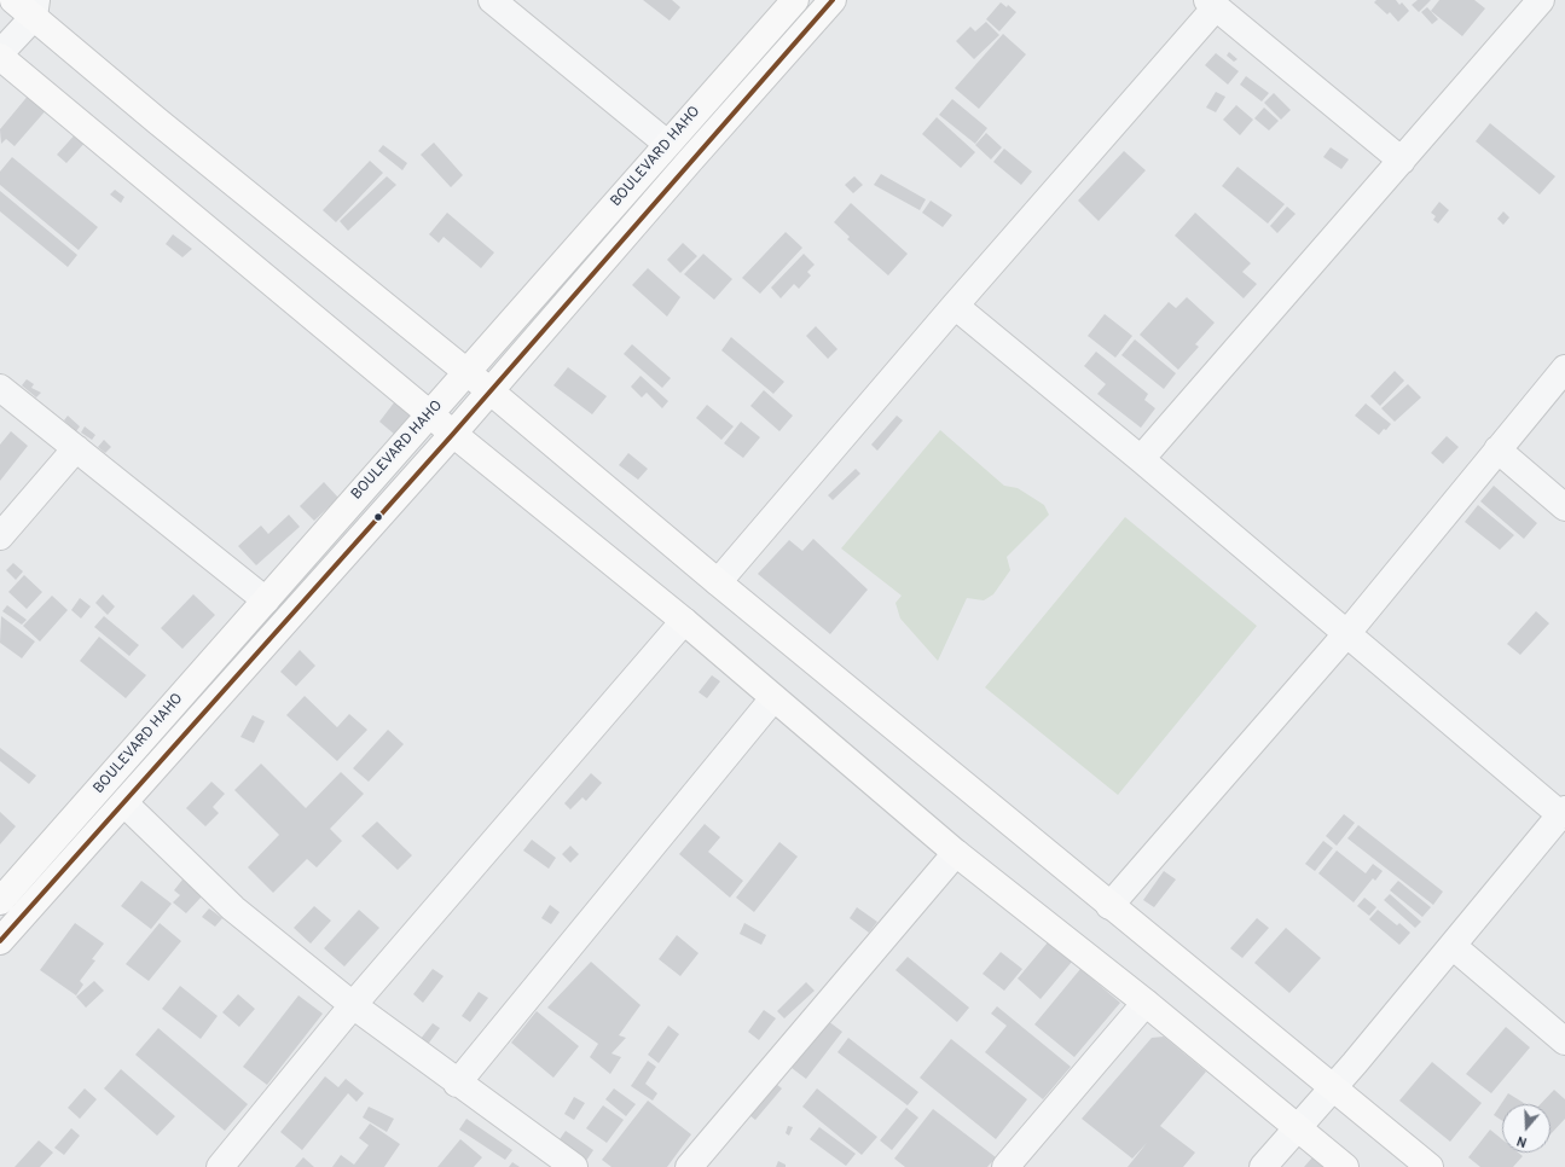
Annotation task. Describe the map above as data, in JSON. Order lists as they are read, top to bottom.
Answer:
{
  "streets": {
    "main road": ["BOULEVARD HAHO"]
  },
  "north": "bottom"
}
